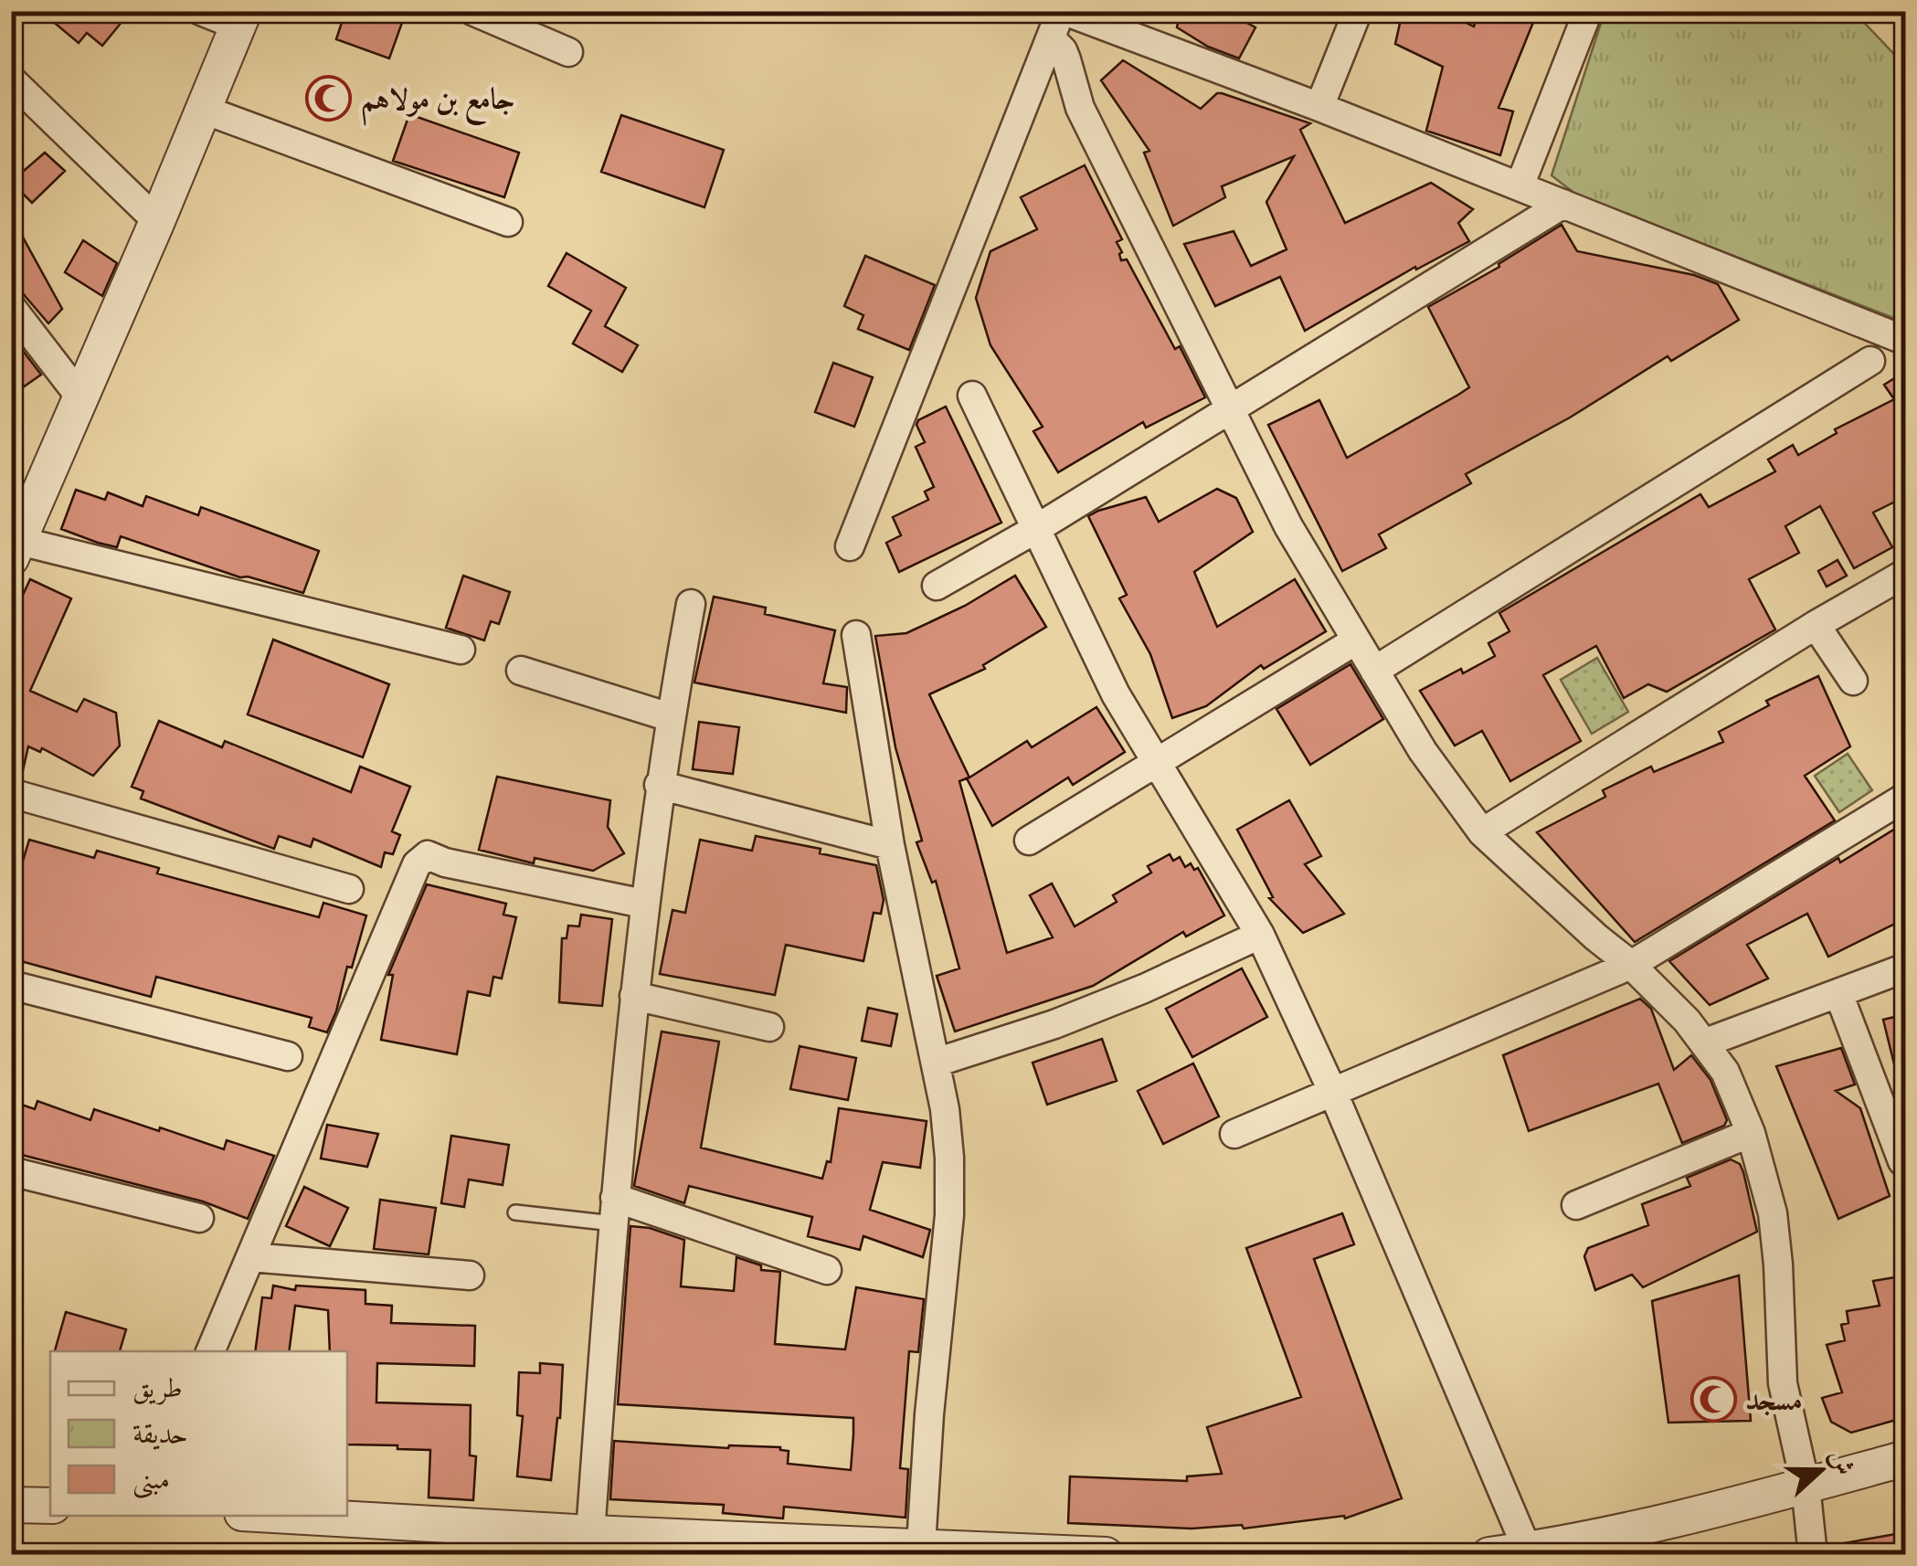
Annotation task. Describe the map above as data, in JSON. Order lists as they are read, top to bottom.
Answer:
{
  "places": {
    "mosque": ["جامع بن مولاهم", "مسجد"]
  },
  "legend": ["طريق", "حديقة", "مبنى"],
  "north": "right"
}
